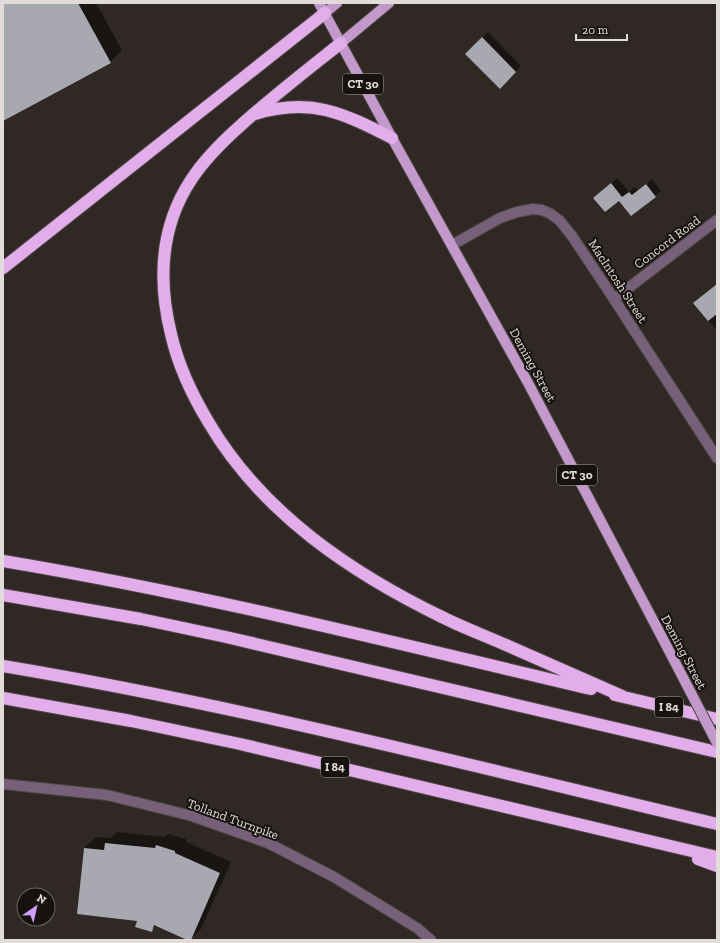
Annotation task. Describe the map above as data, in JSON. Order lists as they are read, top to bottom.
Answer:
{
  "streets": {
    "highway": ["I 84"],
    "main road": ["CT 30", "Deming Street"],
    "street": ["Concord Road", "MacIntosh Street", "Tolland Turnpike"]
  },
  "crossings": [
    ["Concord Road", "MacIntosh Street"],
    ["MacIntosh Street", "Deming Street"]
  ],
  "scale_bar": "20 m",
  "north": "top right"
}
